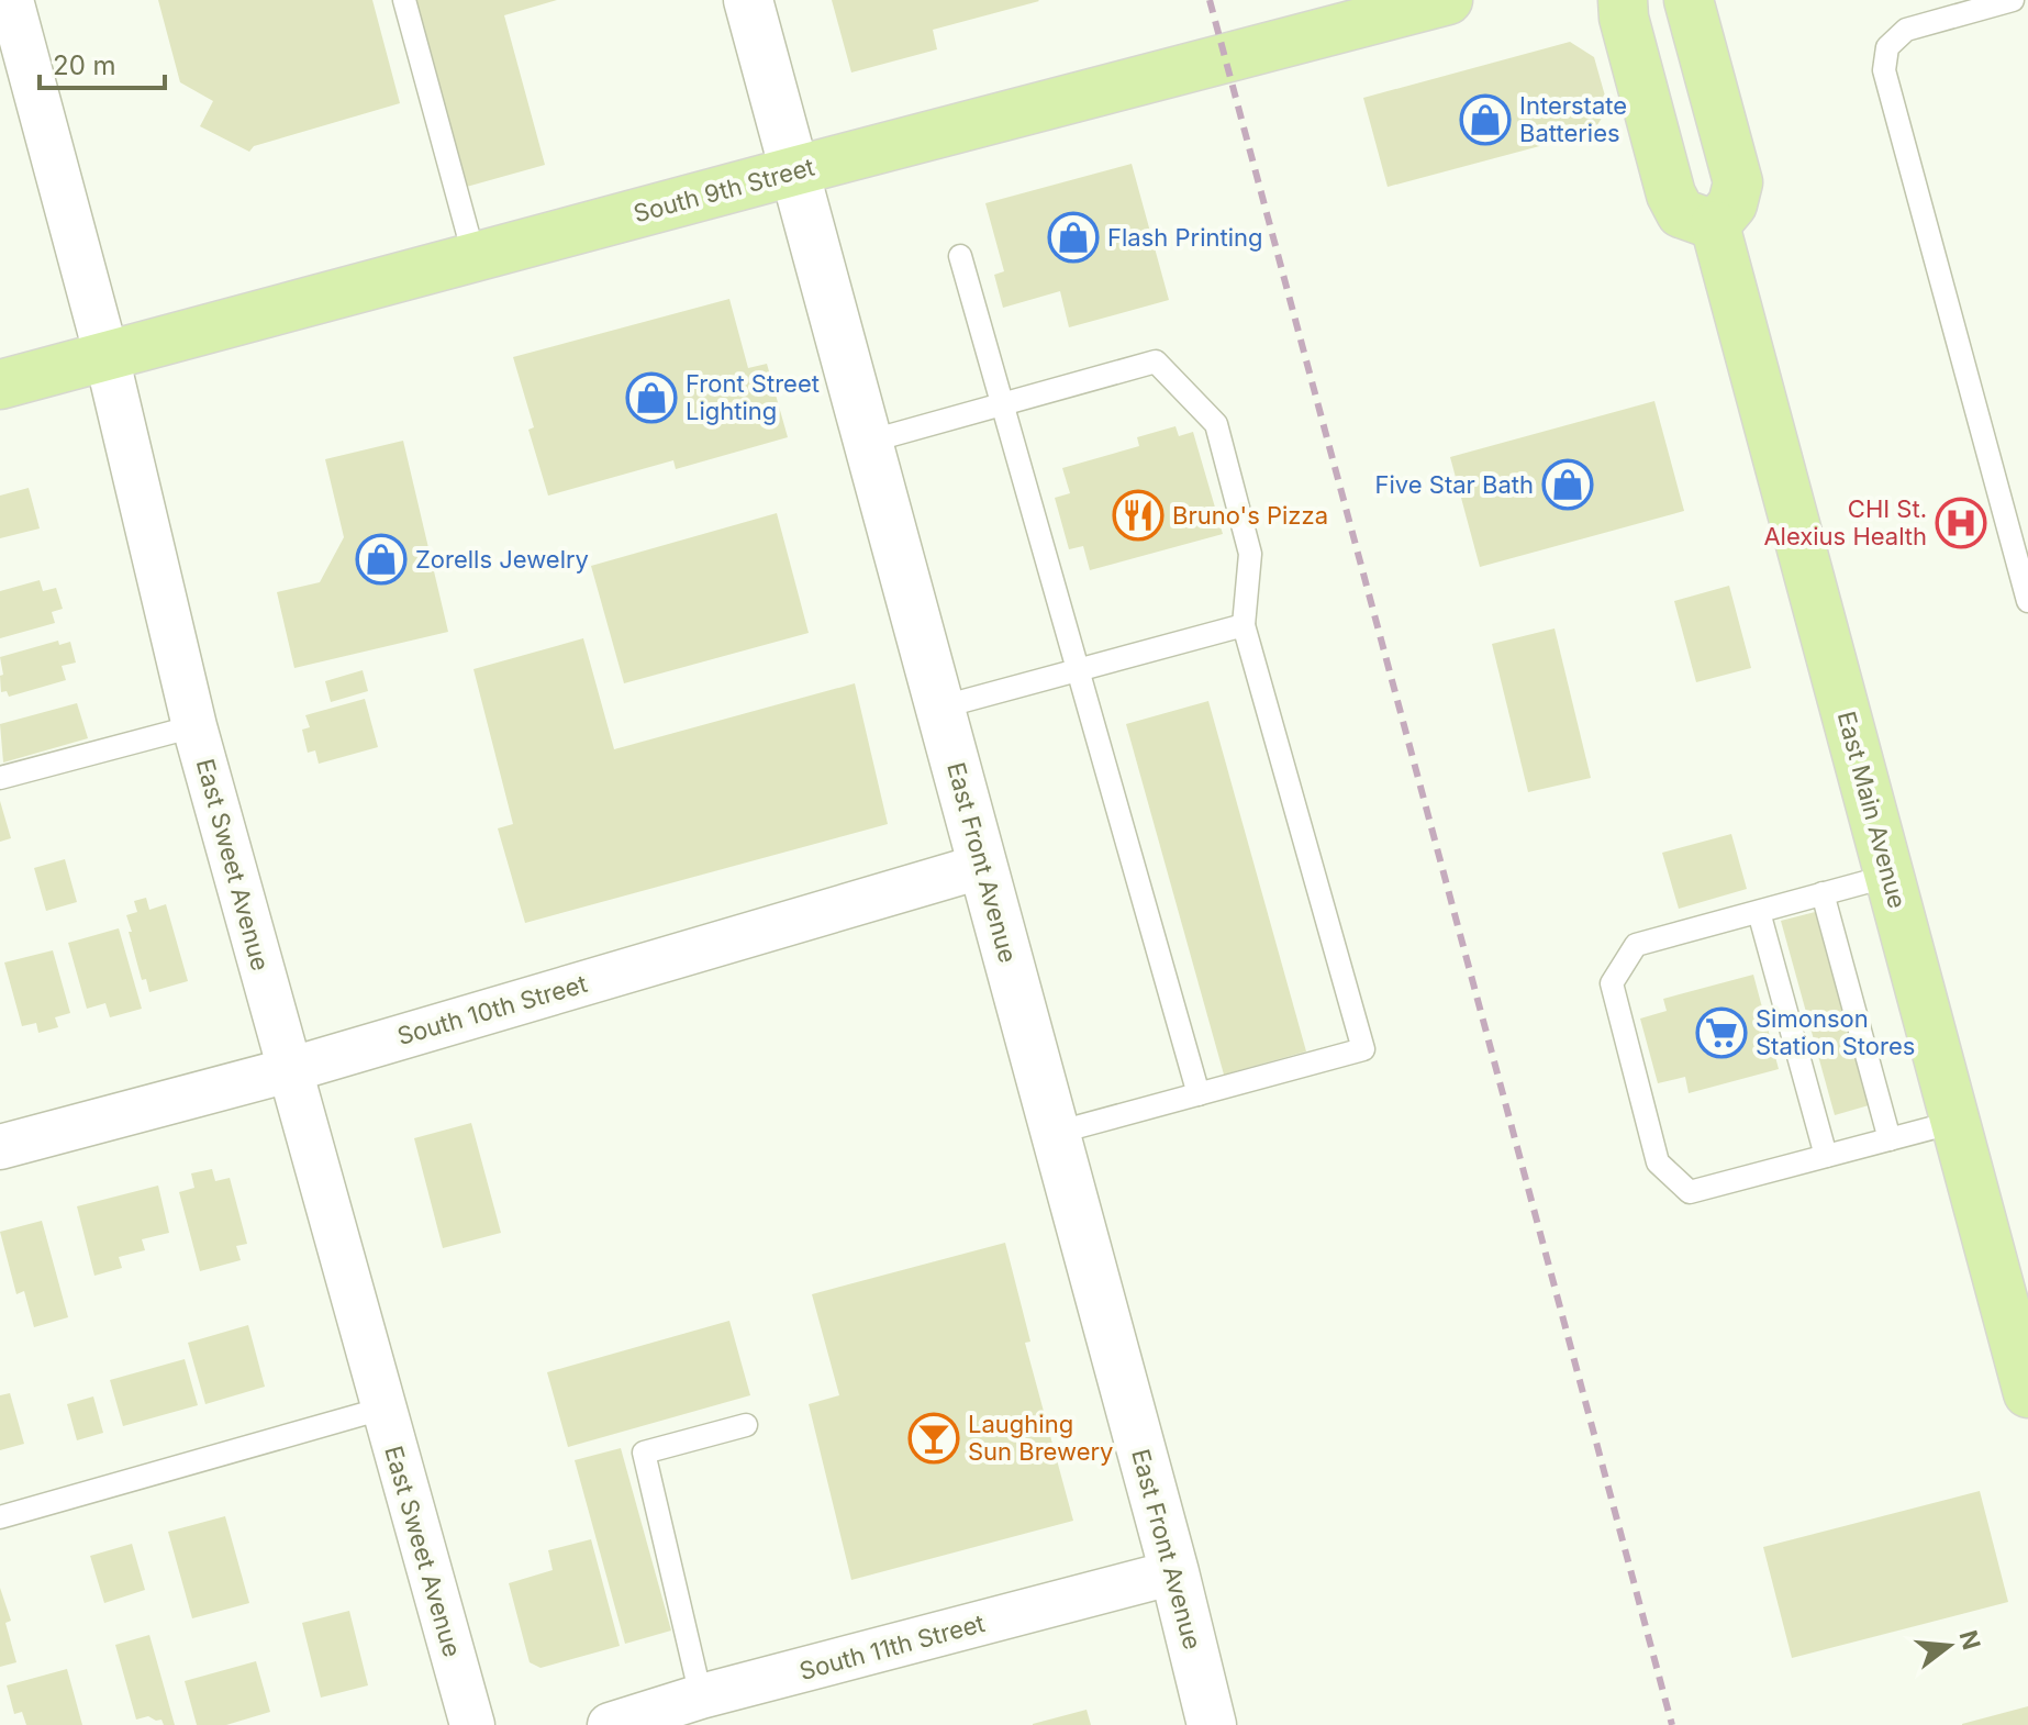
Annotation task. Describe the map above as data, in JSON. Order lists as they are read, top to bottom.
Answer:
{
  "streets": {
    "main road": ["South 9th Street", "East Main Avenue"],
    "street": [
      "East Front Avenue",
      "East Sweet Avenue",
      "South 10th Street",
      "South 11th Street"
    ]
  },
  "crossings": [
    ["South 9th Street", "East Front Avenue"],
    ["South 9th Street", "East Sweet Avenue"],
    ["East Front Avenue", "South 10th Street"],
    ["East Front Avenue", "South 11th Street"],
    ["East Sweet Avenue", "South 10th Street"]
  ],
  "places": {
    "shop": [
      "Interstate Batteries",
      "Flash Printing",
      "Front Street Lighting",
      "Five Star Bath",
      "Zorells Jewelry"
    ],
    "restaurant": ["Bruno's Pizza"],
    "hospital": ["CHI St. Alexius Health"],
    "supermarket": ["Simonson Station Stores"],
    "bar": ["Laughing Sun Brewery"]
  },
  "scale_bar": "20 m",
  "north": "right"
}
